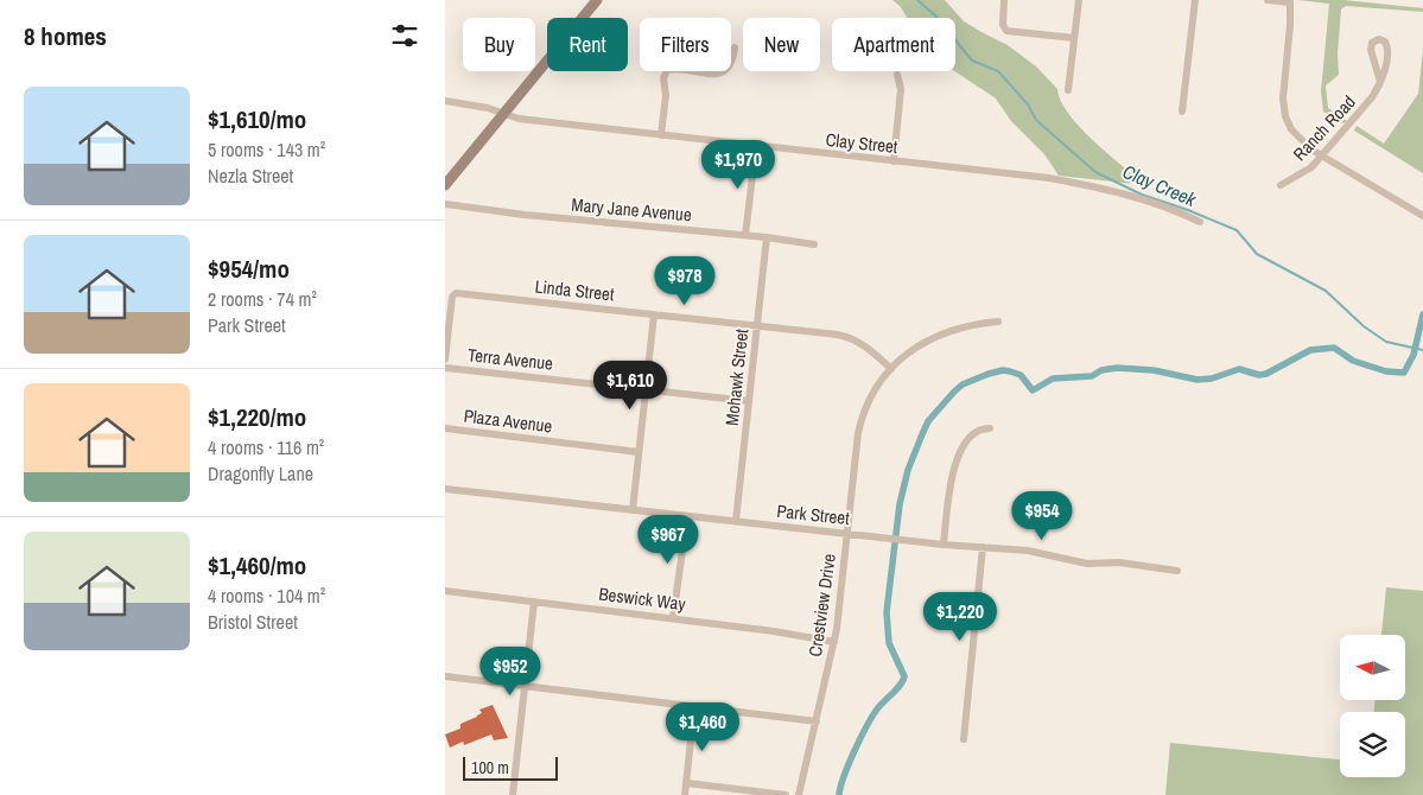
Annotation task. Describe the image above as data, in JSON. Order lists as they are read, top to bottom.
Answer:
{
  "streets": {
    "street": [
      "Ranch Road",
      "Clay Street",
      "Mary Jane Avenue",
      "Linda Street",
      "Terra Avenue",
      "Mohawk Street",
      "Plaza Avenue",
      "Park Street",
      "Beswick Way",
      "Crestview Drive"
    ]
  },
  "crossings": [
    ["Mary Jane Avenue", "Mohawk Street"],
    ["Linda Street", "Mohawk Street"],
    ["Linda Street", "Crestview Drive"],
    ["Terra Avenue", "Mohawk Street"],
    ["Mohawk Street", "Park Street"],
    ["Park Street", "Crestview Drive"],
    ["Beswick Way", "Crestview Drive"]
  ],
  "water": ["Clay Creek"],
  "scale_bar": "100 m",
  "north": "left",
  "page": {
    "heading": "8 homes",
    "chip": [
      "Buy",
      "Rent",
      "Filters",
      "New",
      "Apartment"
    ],
    "list": [
      {
        "name": "$1,610/mo",
        "note": "5 rooms · 143 m² · Nezla Street"
      },
      {
        "name": "$954/mo",
        "note": "2 rooms · 74 m² · Park Street"
      },
      {
        "name": "$1,220/mo",
        "note": "4 rooms · 116 m² · Dragonfly Lane"
      },
      {
        "name": "$1,460/mo",
        "note": "4 rooms · 104 m² · Bristol Street"
      }
    ],
    "price": [
      "$1,970",
      "$978",
      "$1,610",
      "$954",
      "$967",
      "$1,220",
      "$952",
      "$1,460"
    ],
    "scale": "100 m"
  }
}
